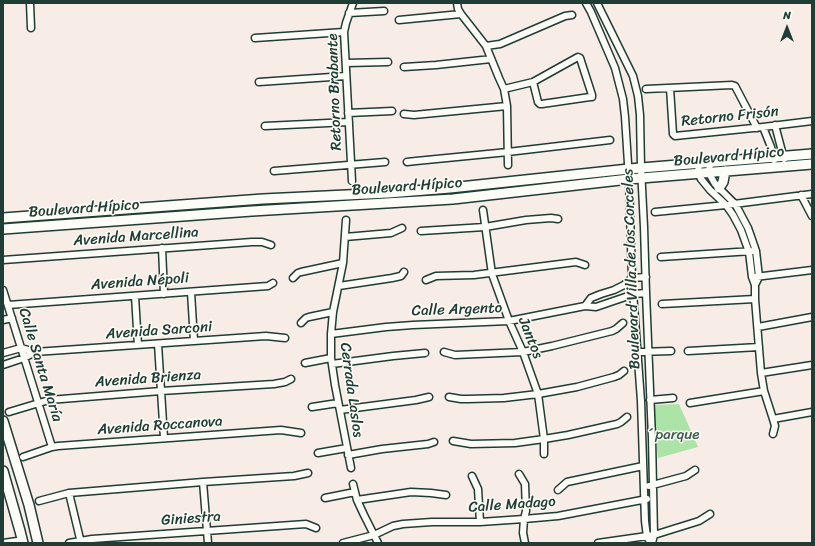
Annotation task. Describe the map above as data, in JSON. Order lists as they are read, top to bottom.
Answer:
{
  "streets": {
    "street": [
      "Retorno Brabante",
      "Retorno Frisón",
      "Boulevard Hípico",
      "Avenida Marcellina",
      "Boulevard Villa de los Corceles",
      "Avenida Népoli",
      "Calle Argento",
      "Avenida Sarconi",
      "Jantos",
      "Calle Santa María",
      "Avenida Brienza",
      "Cerrada Laslos",
      "Avenida Roccanova",
      "Calle Madago",
      "Giniestra"
    ]
  },
  "crossings": [
    ["Boulevard Hípico", "Boulevard Villa de los Corceles"],
    ["Boulevard Villa de los Corceles", "Calle Argento"],
    ["Boulevard Villa de los Corceles", "Calle Madago"],
    ["Avenida Népoli", "Calle Santa María"],
    ["Calle Argento", "Jantos"],
    ["Calle Argento", "Cerrada Laslos"],
    ["Avenida Sarconi", "Calle Santa María"],
    ["Calle Santa María", "Avenida Brienza"],
    ["Calle Santa María", "Avenida Roccanova"]
  ],
  "parks": ["´parque"],
  "north": "top"
}
